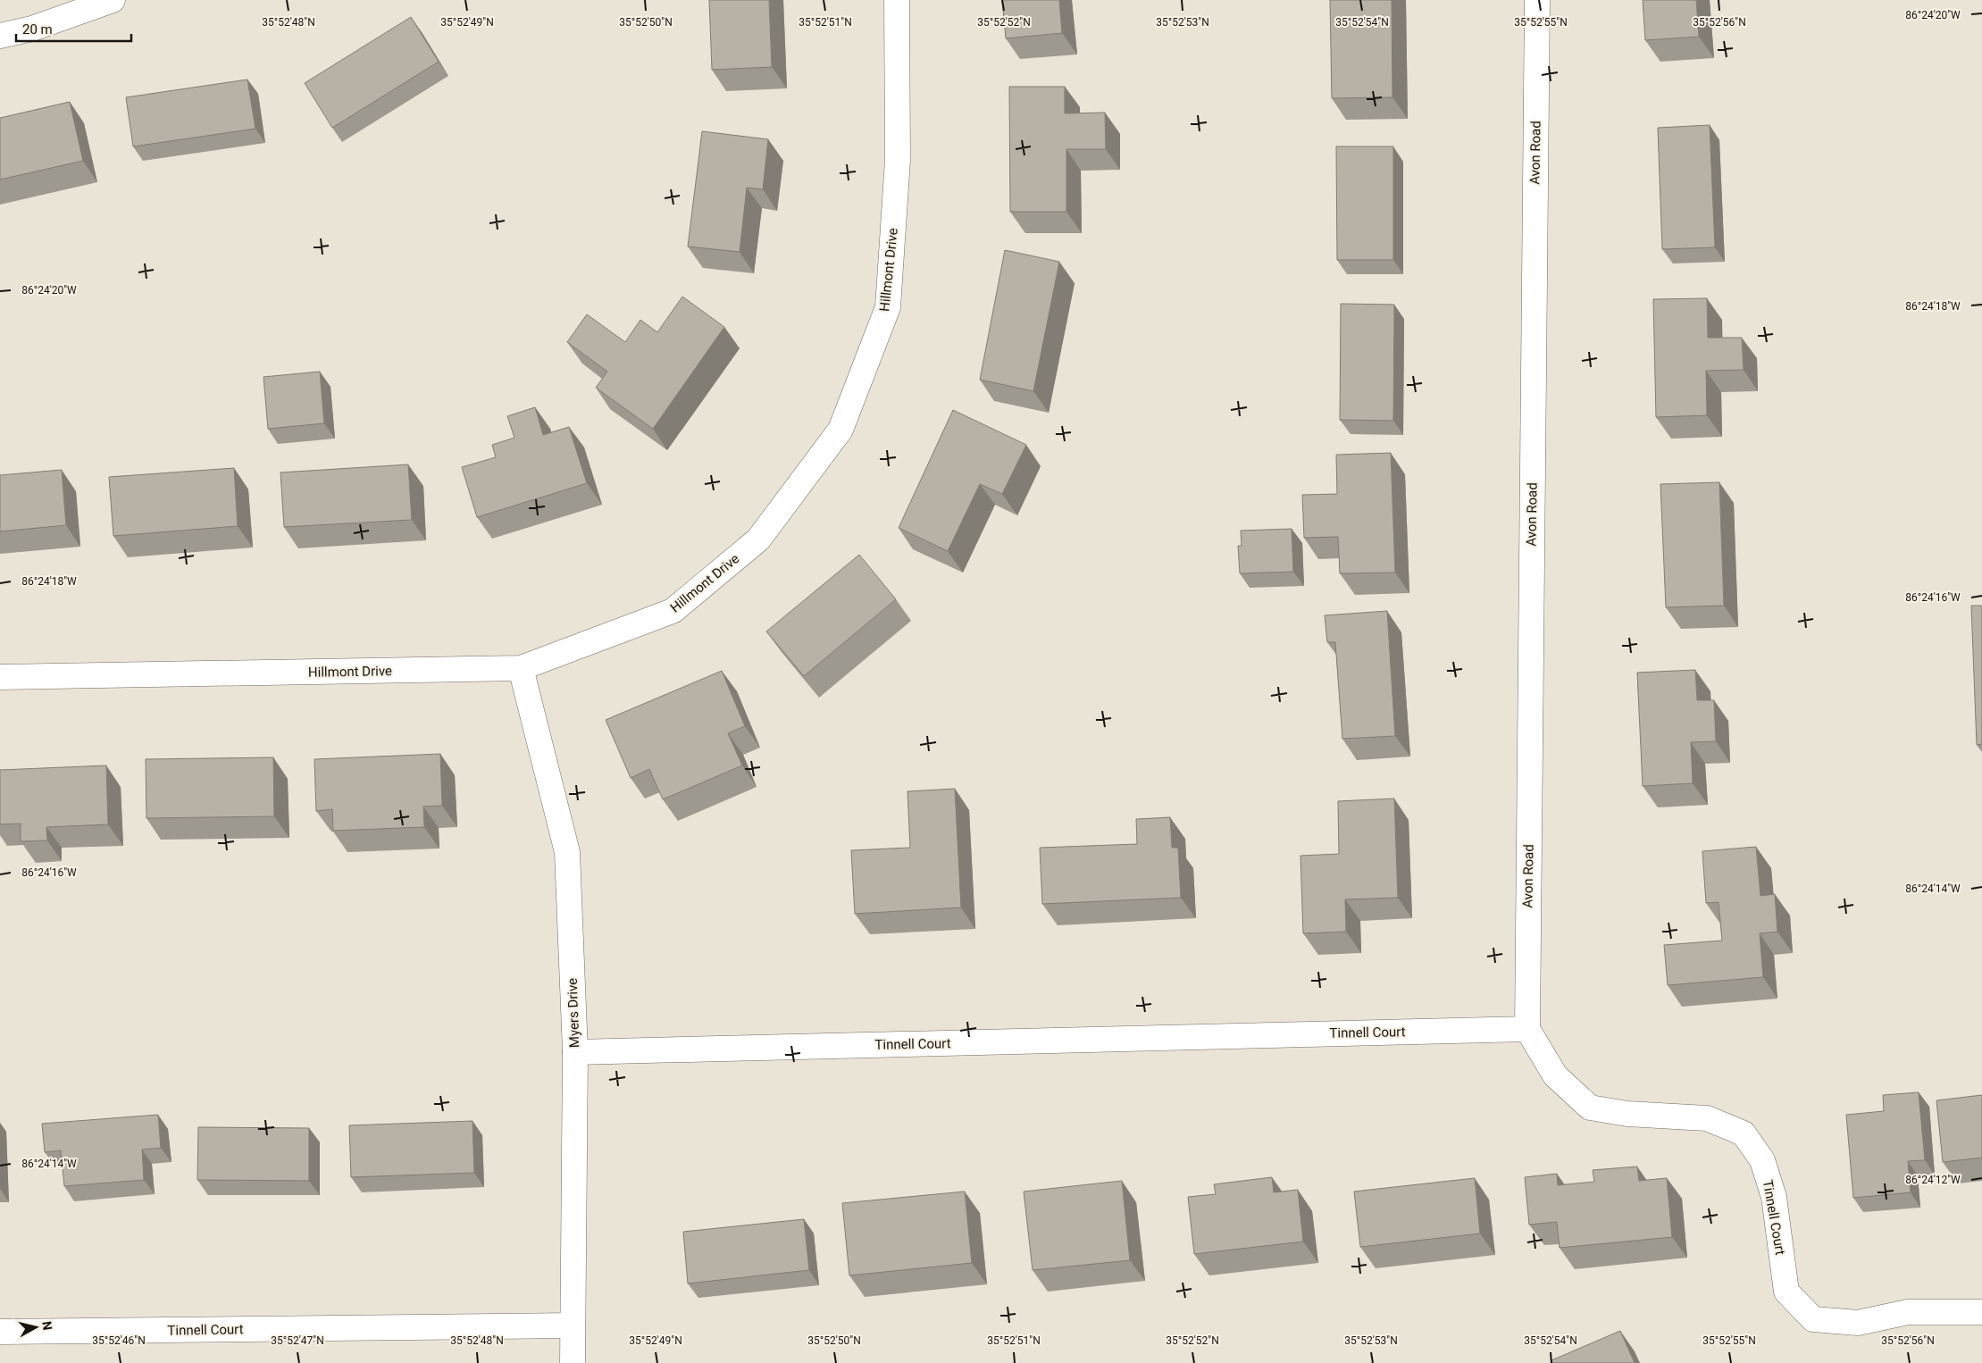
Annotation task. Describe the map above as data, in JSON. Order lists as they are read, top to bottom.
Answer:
{
  "streets": {
    "street": [
      "Avon Road",
      "Hillmont Drive",
      "Myers Drive",
      "Tinnell Court"
    ]
  },
  "crossings": [
    ["Avon Road", "Tinnell Court"],
    ["Hillmont Drive", "Myers Drive"],
    ["Myers Drive", "Tinnell Court"]
  ],
  "scale_bar": "20 m",
  "north": "right",
  "coordinates": [
    "86°24'20\"W",
    "35°52'48\"N",
    "35°52'49\"N",
    "35°52'50\"N",
    "35°52'51\"N",
    "35°52'52\"N",
    "35°52'53\"N",
    "35°52'54\"N",
    "35°52'55\"N",
    "35°52'56\"N",
    "86°24'18\"W",
    "86°24'16\"W",
    "86°24'14\"W",
    "86°24'12\"W",
    "35°52'46\"N",
    "35°52'47\"N"
  ]
}
